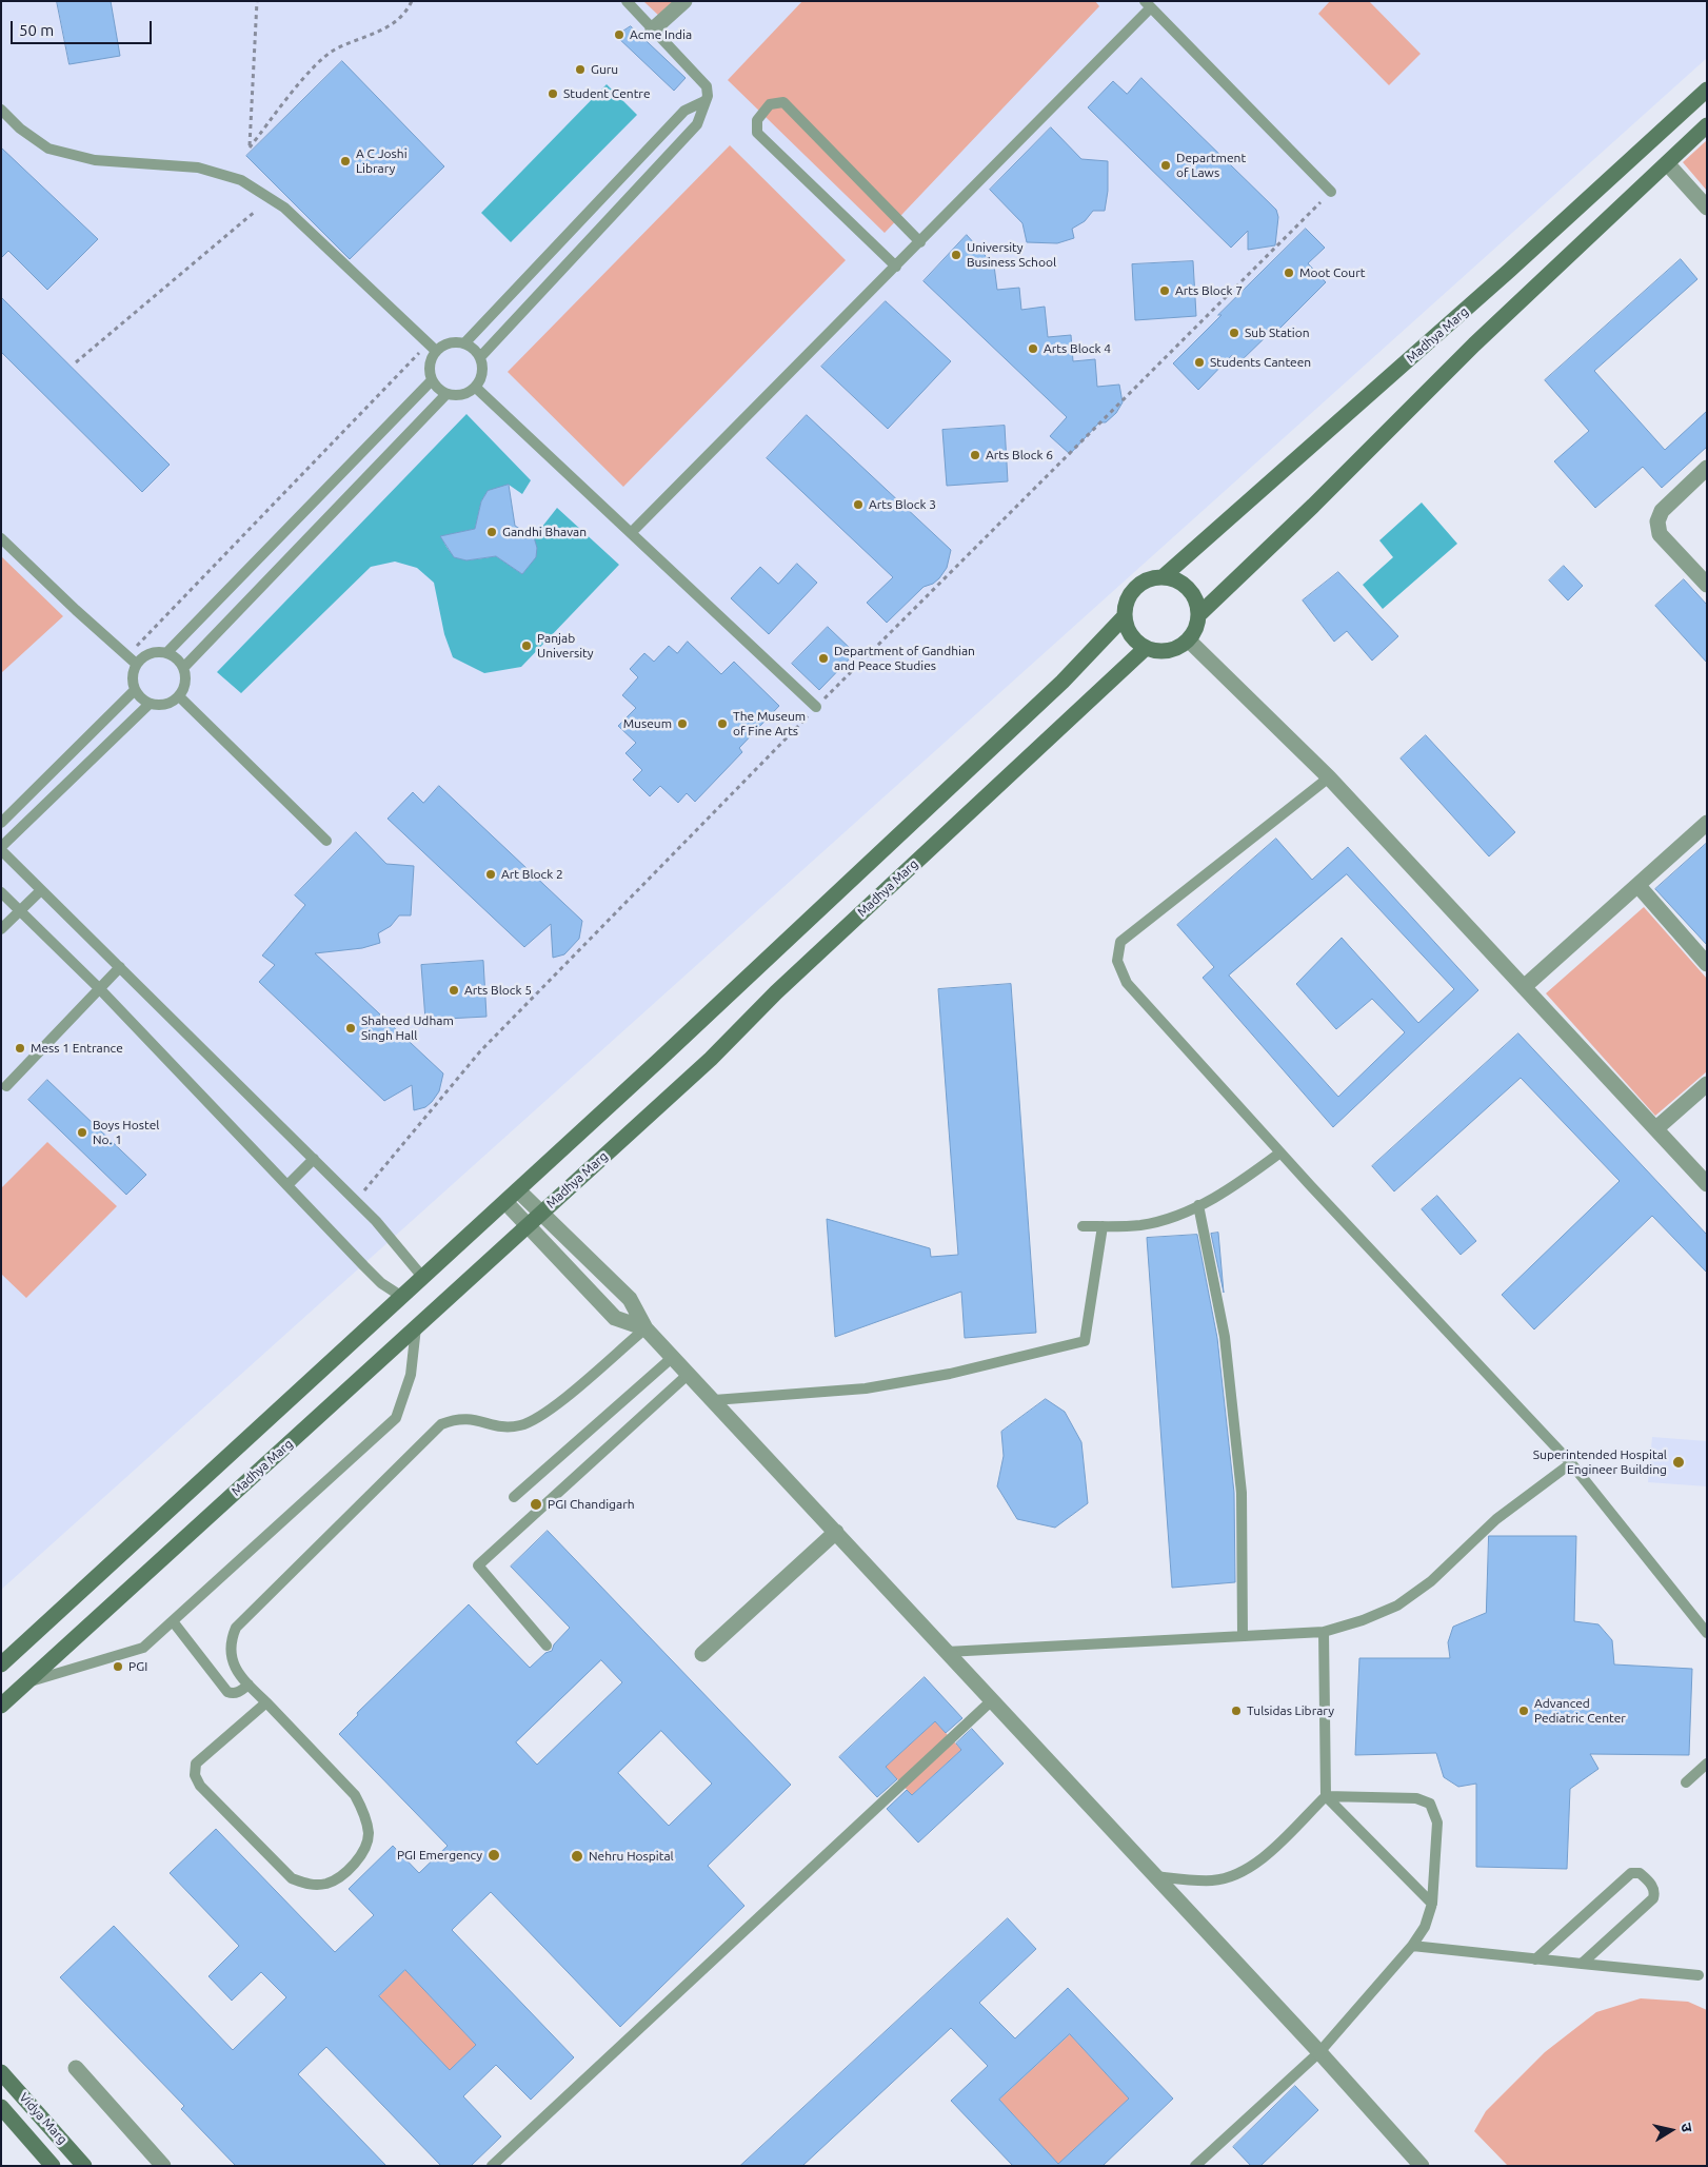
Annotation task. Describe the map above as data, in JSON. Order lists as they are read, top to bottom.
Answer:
{
  "streets": {
    "main road": ["Madhya Marg", "Vidya Marg"]
  },
  "places": [
    "Acme India",
    "Guru",
    "Student Centre",
    "A C Joshi Library",
    "Department of Laws",
    "University Business School",
    "Moot Court",
    "Arts Block 7",
    "Sub Station",
    "Arts Block 4",
    "Students Canteen",
    "Arts Block 6",
    "Arts Block 3",
    "Gandhi Bhavan",
    "Panjab University",
    "Department of Gandhian and Peace Studies",
    "Museum",
    "The Museum of Fine Arts",
    "Art Block 2",
    "Arts Block 5",
    "Shaheed Udham Singh Hall",
    "Mess 1 Entrance",
    "Boys Hostel No. 1",
    "Superintended Hospital Engineer Building",
    "PGI Chandigarh",
    "PGI",
    "Tulsidas Library",
    "Advanced Pediatric Center",
    "PGI Emergency",
    "Nehru Hospital"
  ],
  "scale_bar": "50 m",
  "north": "right"
}
